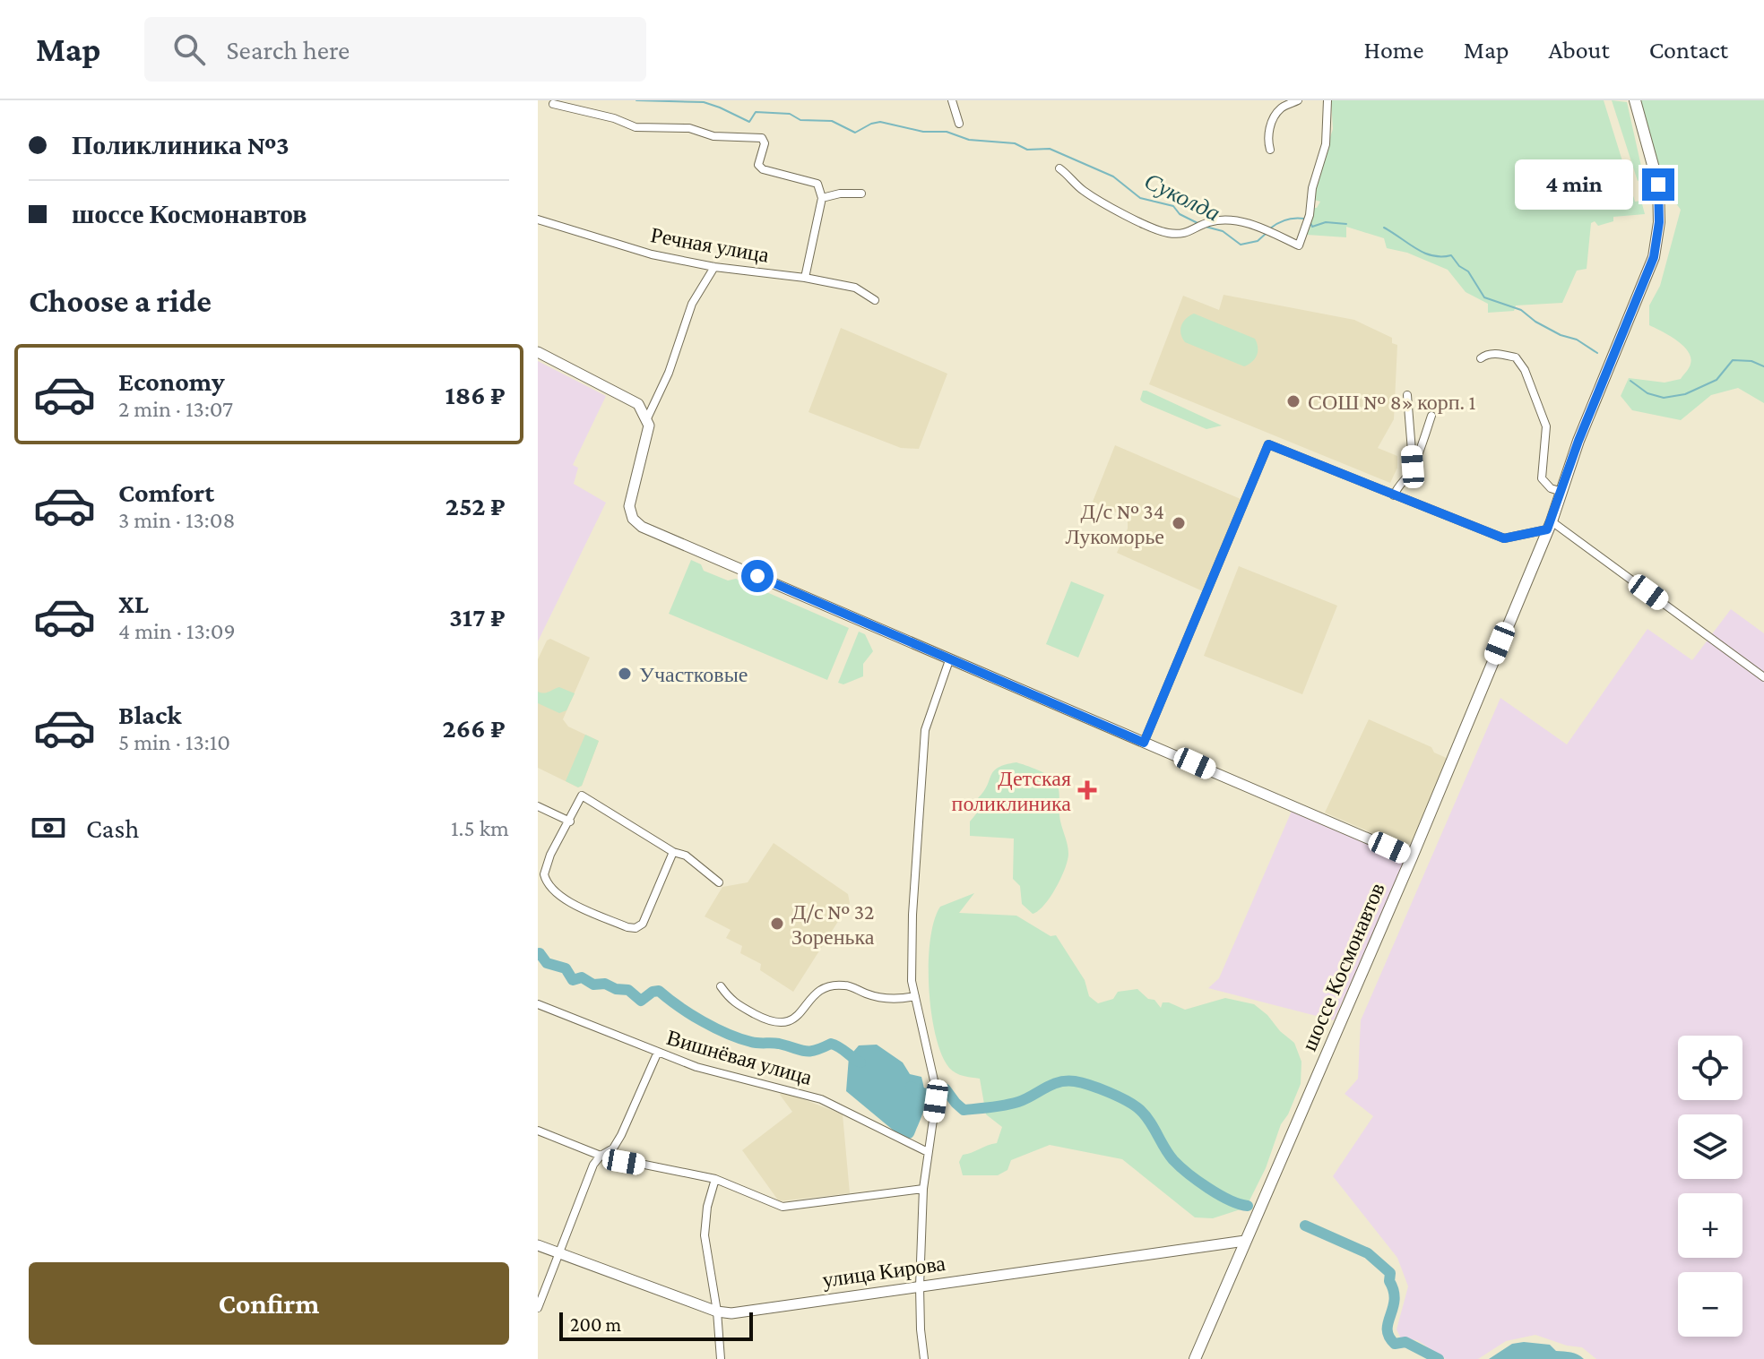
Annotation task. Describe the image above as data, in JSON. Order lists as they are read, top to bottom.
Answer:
{
  "streets": {
    "main road": ["шоссе Космонавтов"],
    "street": ["Речная улица", "Вишнёвая улица", "улица Кирова"]
  },
  "crossings": [
    ["шоссе Космонавтов", "улица Кирова"]
  ],
  "water": ["Суколда"],
  "places": {
    "other": [
      "СОШ № 8» корп. 1",
      "Д/с № 34 Лукоморье",
      "Участковые",
      "Д/с № 32 Зоренька"
    ],
    "health": ["Детская поликлиника"]
  },
  "scale_bar": "200 m",
  "page": {
    "header": "Map",
    "search": "Search here",
    "nav": [
      "Home",
      "Map",
      "About",
      "Contact"
    ],
    "banner": ["Поликлиника №3", "шоссе Космонавтов"],
    "bubble": "4 min",
    "heading": "Choose a ride",
    "list": [
      {
        "name": "Economy",
        "note": "2 min · 13:07",
        "value": "186 ₽"
      },
      {
        "name": "Comfort",
        "note": "3 min · 13:08",
        "value": "252 ₽"
      },
      {
        "name": "XL",
        "note": "4 min · 13:09",
        "value": "317 ₽"
      },
      {
        "name": "Black",
        "note": "5 min · 13:10",
        "value": "266 ₽"
      }
    ],
    "pay": ["Cash", "1.5 km"],
    "map_buttons": ["+", "−"],
    "buttons": "Confirm",
    "scale": "200 m"
  }
}
